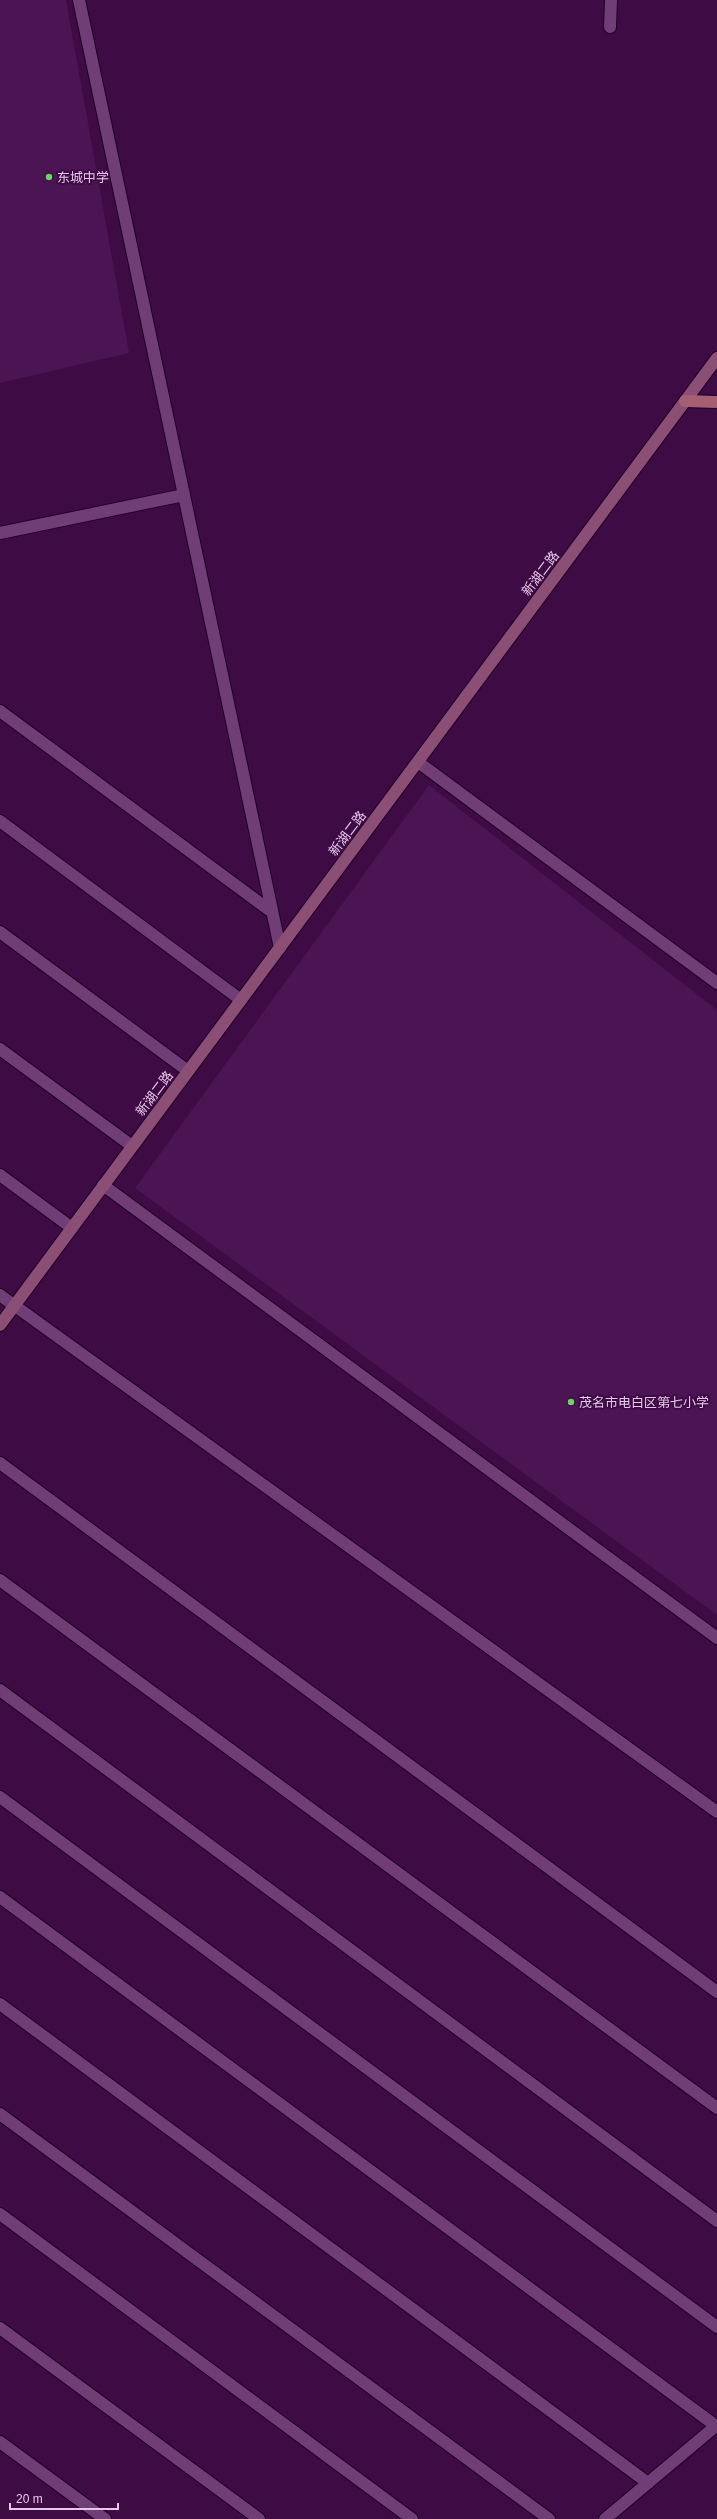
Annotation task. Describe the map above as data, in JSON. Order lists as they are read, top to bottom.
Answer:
{
  "streets": {
    "main road": ["新湖二路"]
  },
  "places": ["东城中学", "茂名市电白区第七小学"],
  "scale_bar": "20 m"
}
